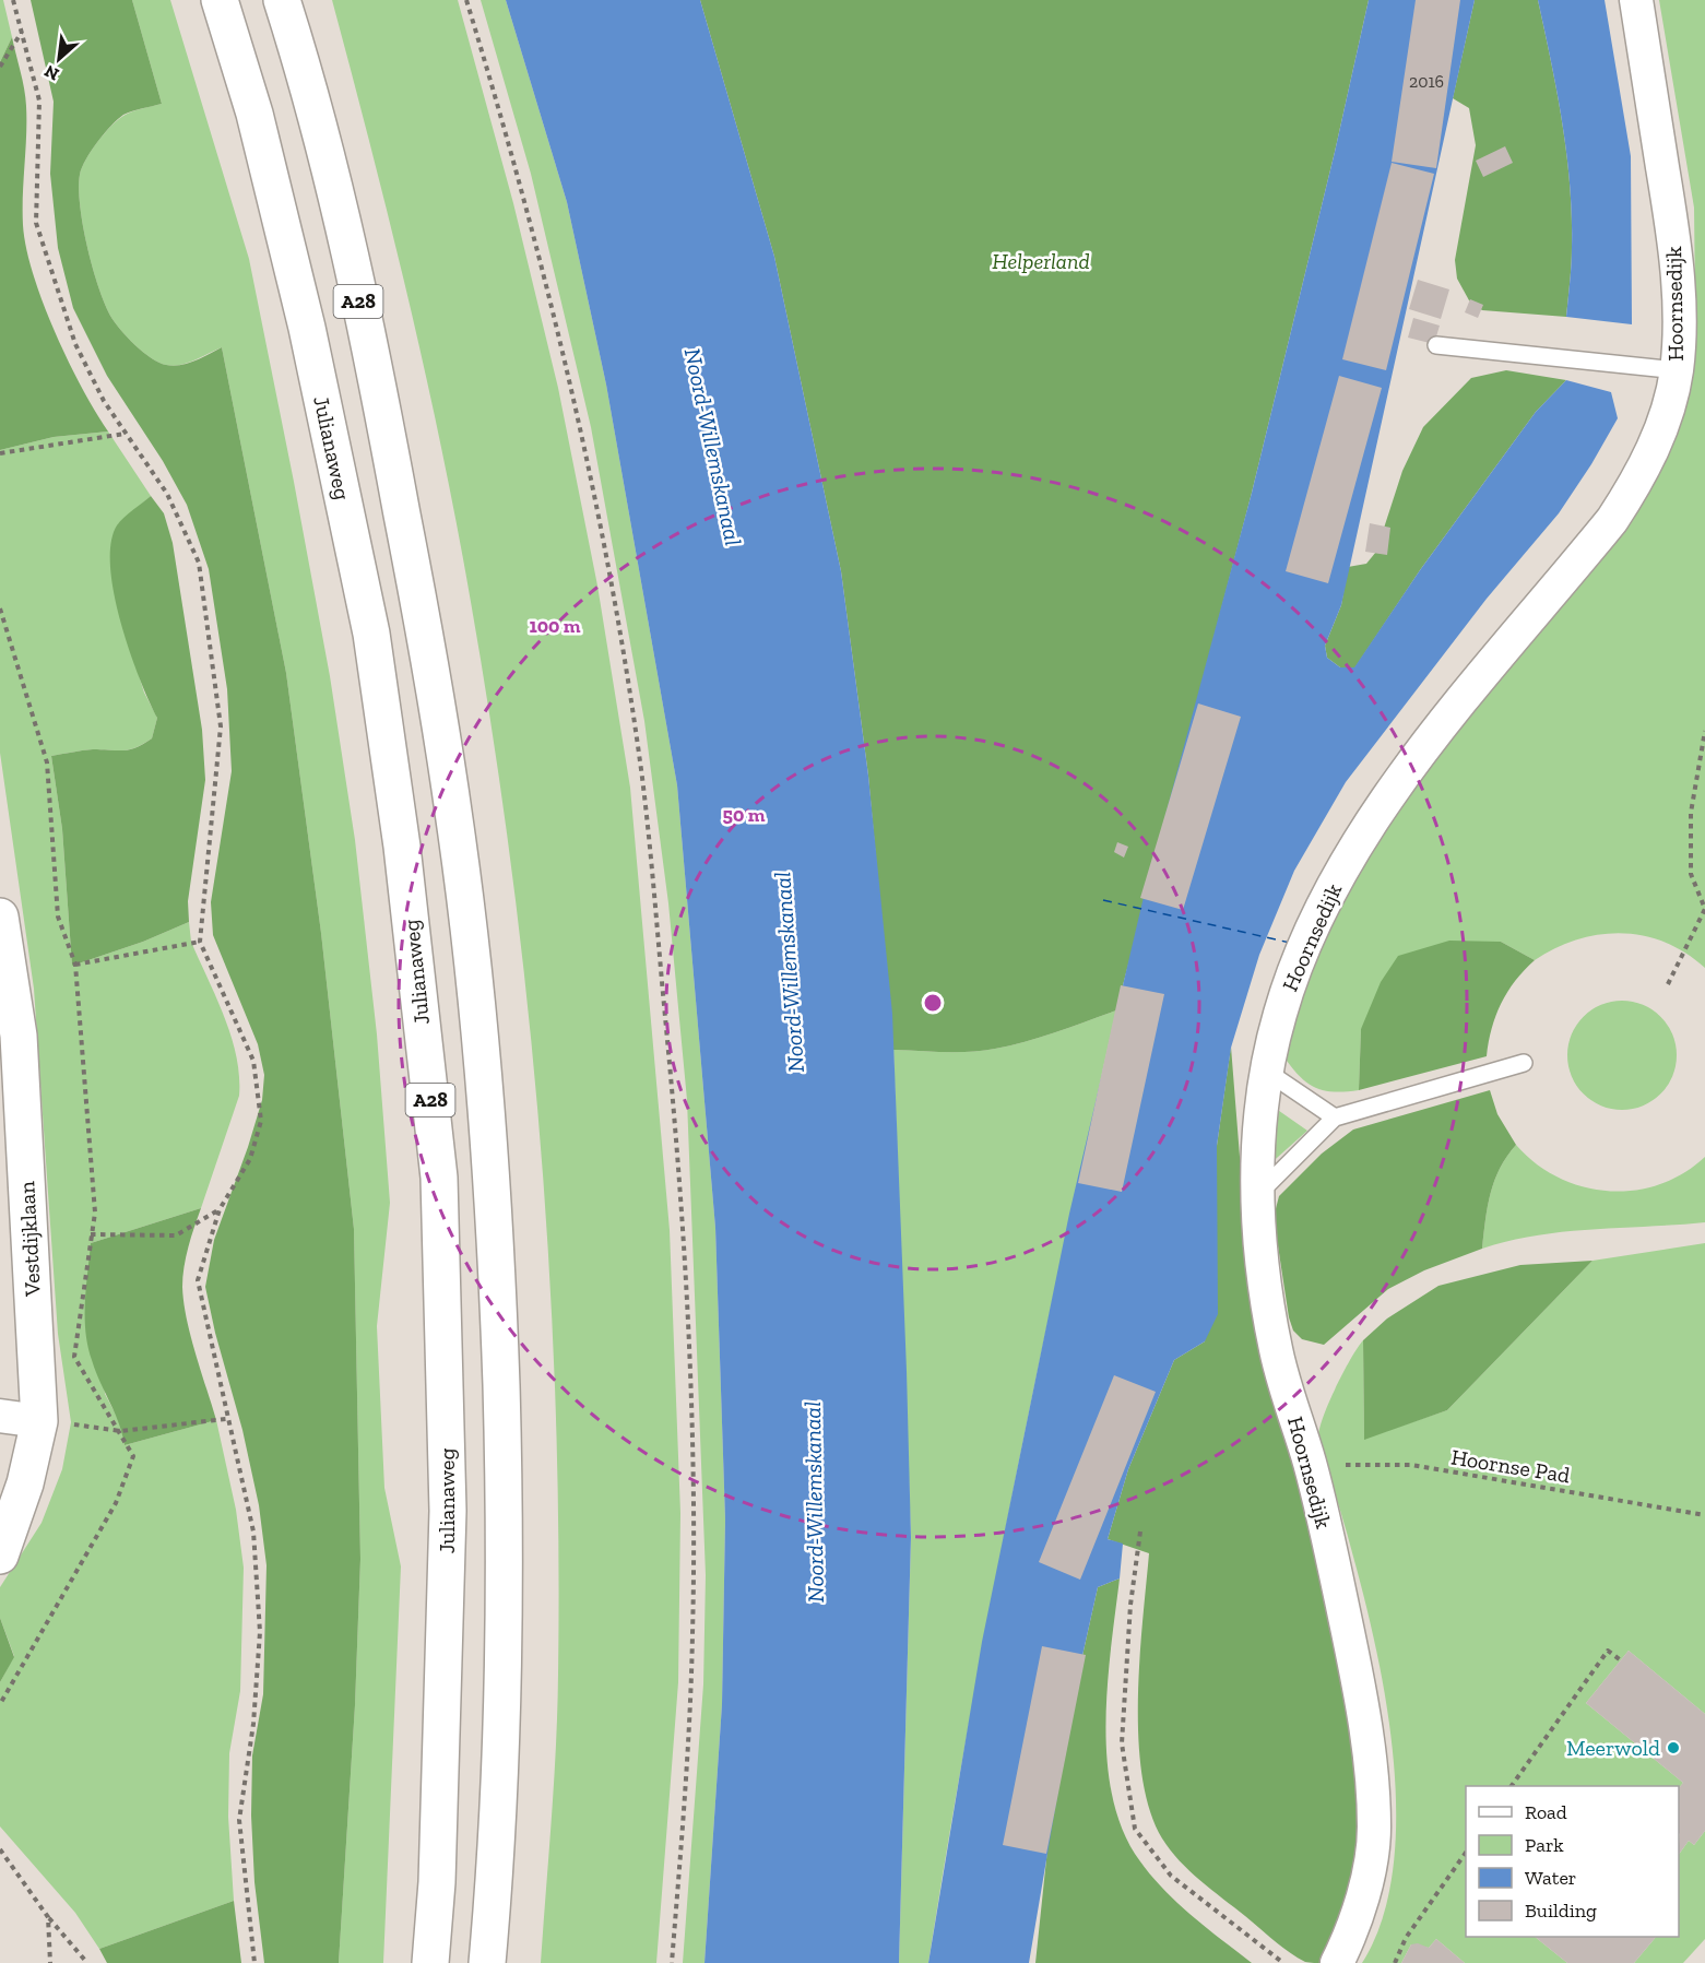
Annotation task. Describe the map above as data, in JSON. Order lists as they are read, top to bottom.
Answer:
{
  "streets": {
    "main road": ["A28", "Julianaweg", "Vestdijklaan"],
    "street": ["Hoornsedijk"],
    "path": ["Hoornse Pad"]
  },
  "crossings": [
    ["Hoornsedijk", "Hoornse Pad"]
  ],
  "water": ["Noord-Willemskanaal"],
  "parks": ["Helperland"],
  "places": ["Meerwold"],
  "house_numbers": ["2016"],
  "legend": [
    "Road",
    "Park",
    "Water",
    "Building"
  ],
  "north": "bottom left",
  "rings": ["100 m", "50 m"]
}
